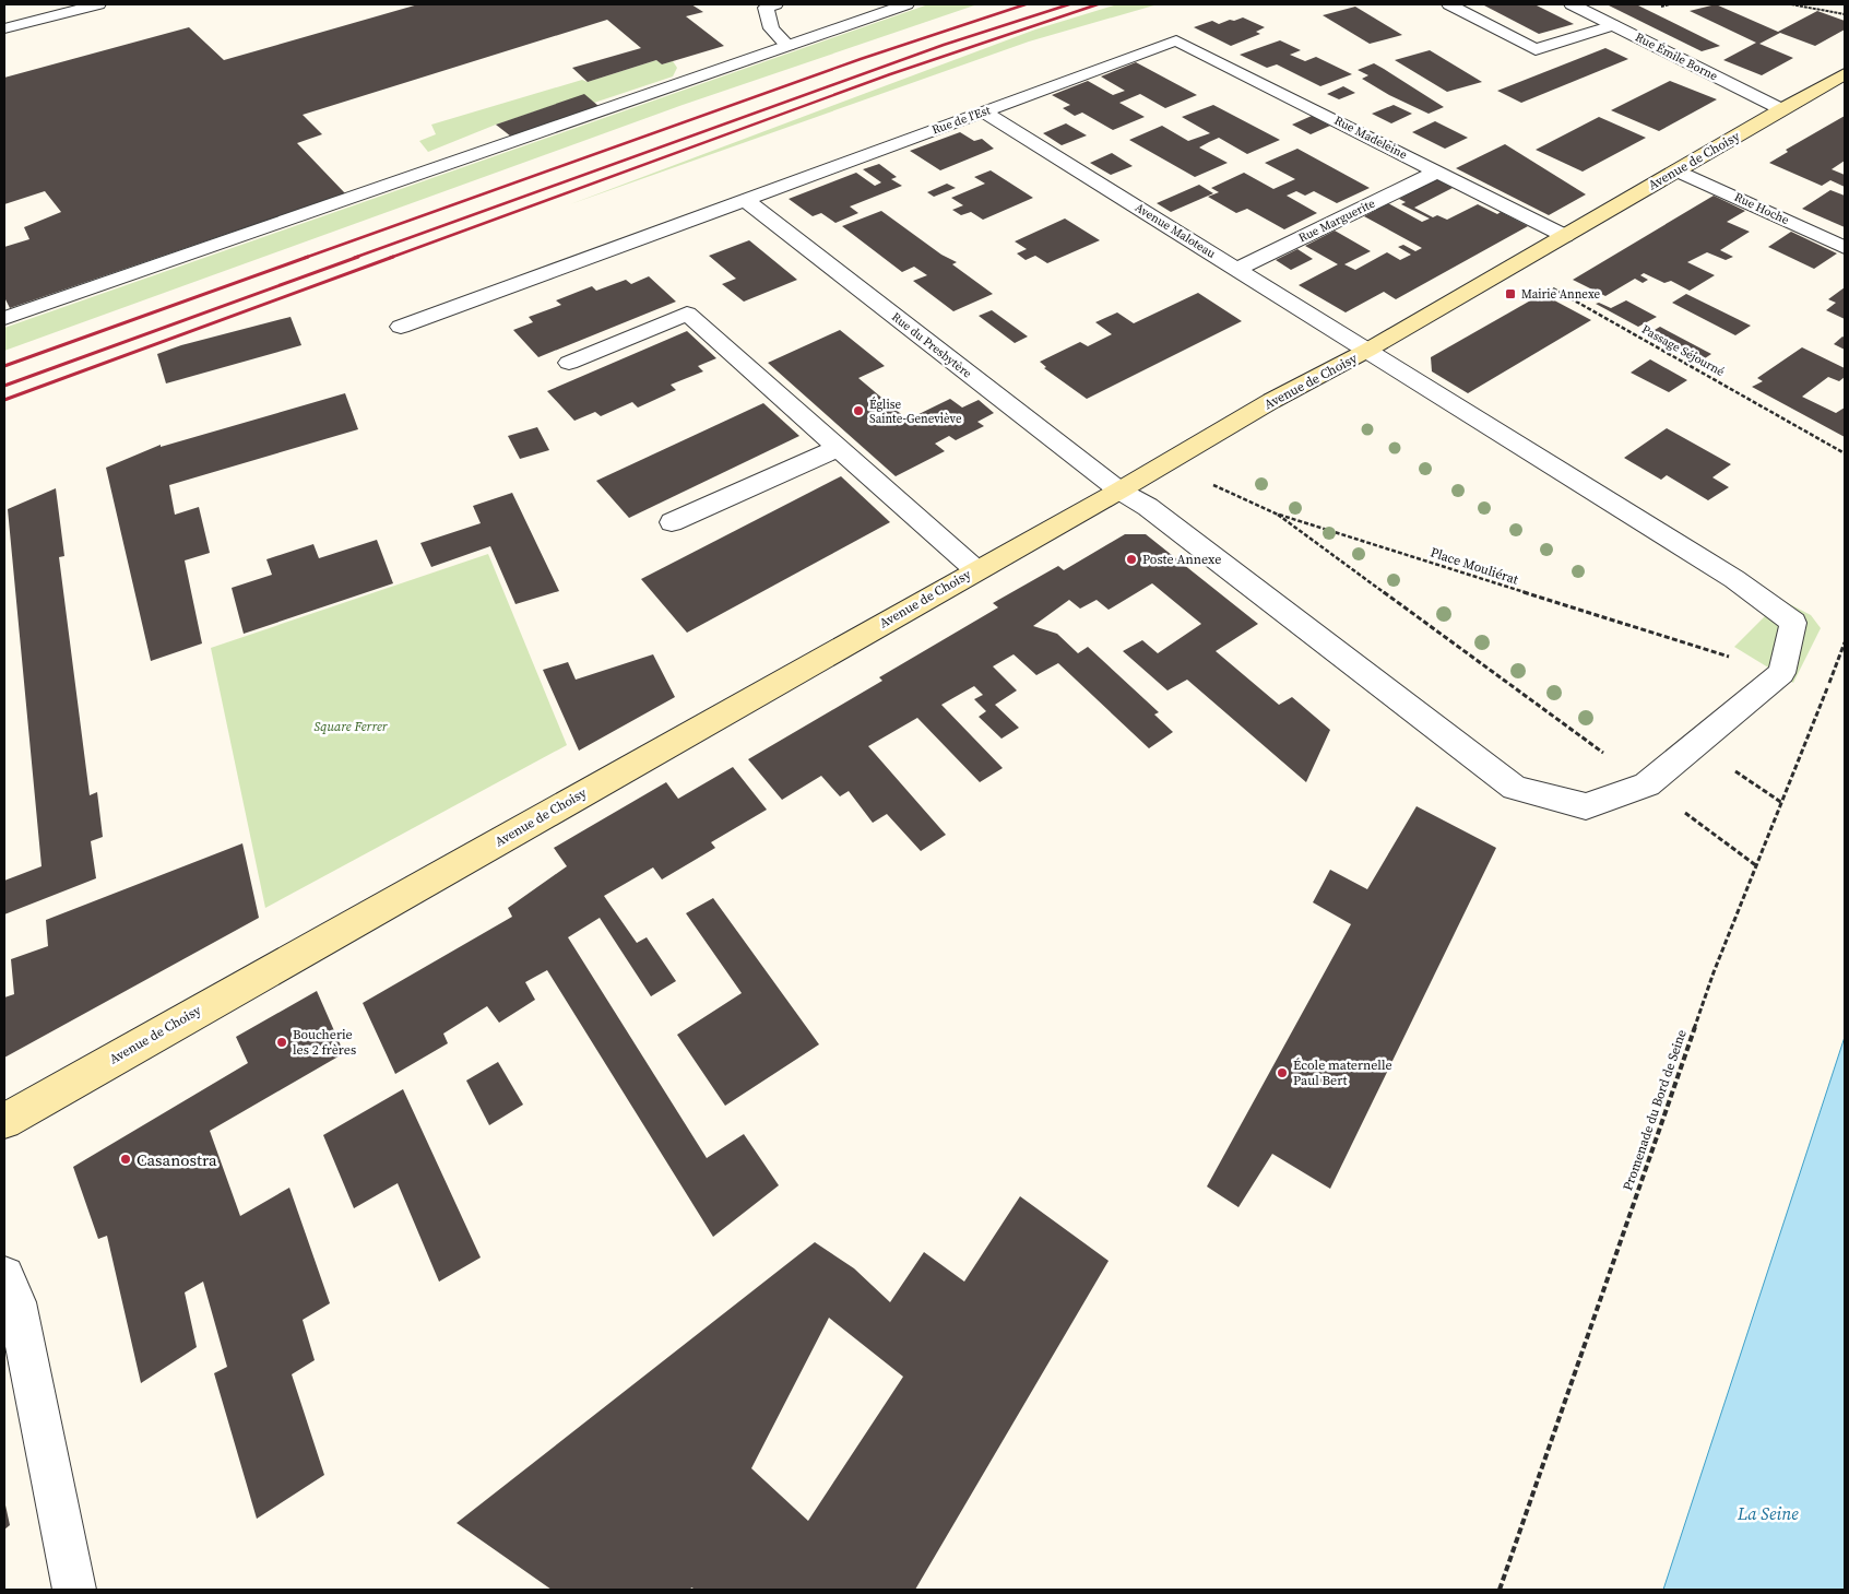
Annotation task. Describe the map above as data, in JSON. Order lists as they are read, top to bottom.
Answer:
{
  "streets": {
    "main road": ["Avenue de Choisy"],
    "street": [
      "Rue Émile Borne",
      "Rue de l'Est",
      "Rue Madeleine",
      "Rue Hoche",
      "Rue Marguerite",
      "Avenue Maloteau",
      "Rue du Presbytère"
    ],
    "path": ["Passage Séjourné", "Place Mouliérat", "Promenade du Bord de Seine"]
  },
  "crossings": [
    ["Rue Émile Borne", "Avenue de Choisy"],
    ["Rue de l'Est", "Rue Madeleine"],
    ["Rue de l'Est", "Avenue Maloteau"],
    ["Rue de l'Est", "Rue du Presbytère"],
    ["Rue Madeleine", "Avenue de Choisy"],
    ["Rue Madeleine", "Rue Marguerite"],
    ["Avenue de Choisy", "Rue Hoche"],
    ["Avenue de Choisy", "Avenue Maloteau"],
    ["Avenue de Choisy", "Rue du Presbytère"],
    ["Avenue de Choisy", "Passage Séjourné"],
    ["Avenue de Choisy", "Place Mouliérat"],
    ["Rue Marguerite", "Avenue Maloteau"],
    ["Avenue Maloteau", "Place Mouliérat"]
  ],
  "water": ["La Seine"],
  "parks": ["Square Ferrer"],
  "places": {
    "transit": ["Mairie Annexe"],
    "other": [
      "Église Sainte-Geneviève",
      "Poste Annexe",
      "Boucherie les 2 frères",
      "École maternelle Paul Bert",
      "Casanostra"
    ]
  }
}
